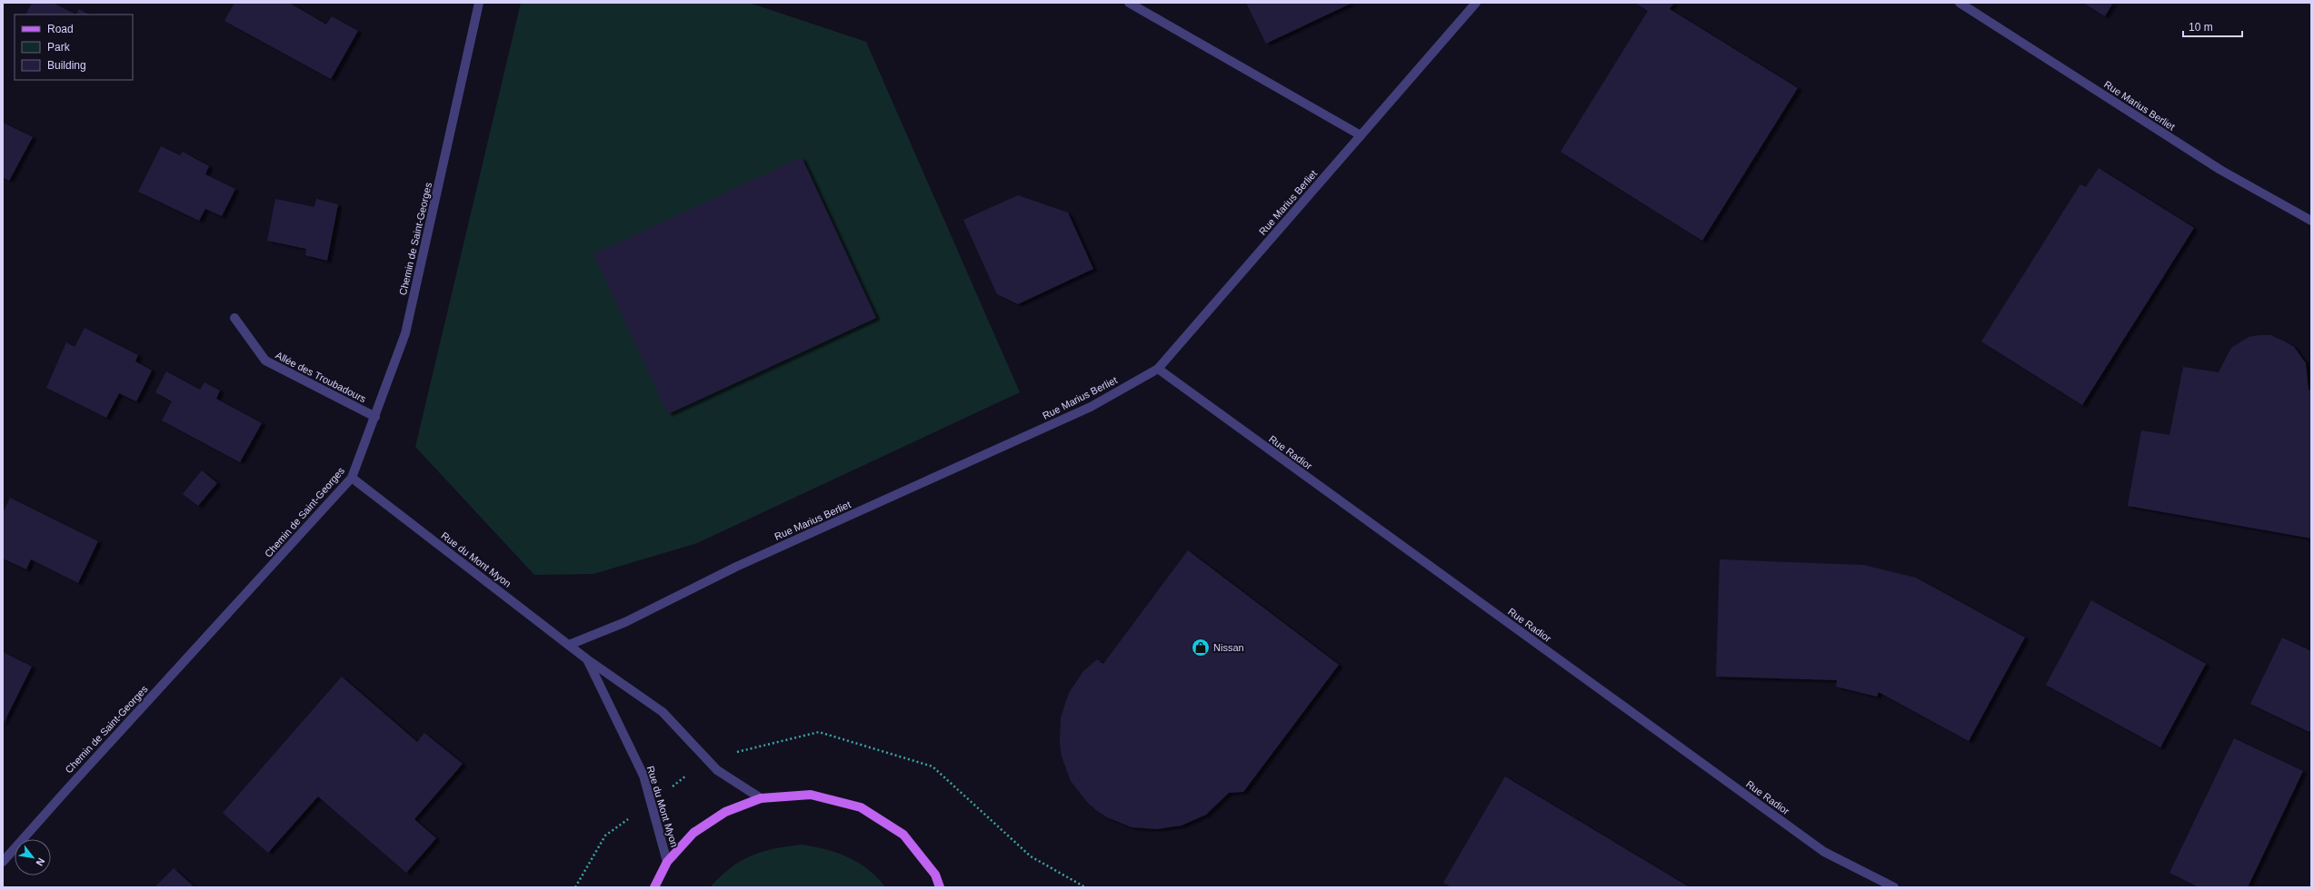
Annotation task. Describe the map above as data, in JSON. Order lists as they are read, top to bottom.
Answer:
{
  "streets": {
    "street": [
      "Rue Marius Berliet",
      "Chemin de Saint-Georges",
      "Allée des Troubadours",
      "Rue Radior",
      "Rue du Mont Myon"
    ]
  },
  "crossings": [
    ["Rue Marius Berliet", "Rue Radior"],
    ["Rue Marius Berliet", "Rue du Mont Myon"],
    ["Chemin de Saint-Georges", "Allée des Troubadours"],
    ["Chemin de Saint-Georges", "Rue du Mont Myon"]
  ],
  "places": {
    "shop": ["Nissan"]
  },
  "legend": ["Road", "Park", "Building"],
  "scale_bar": "10 m",
  "north": "bottom right"
}
